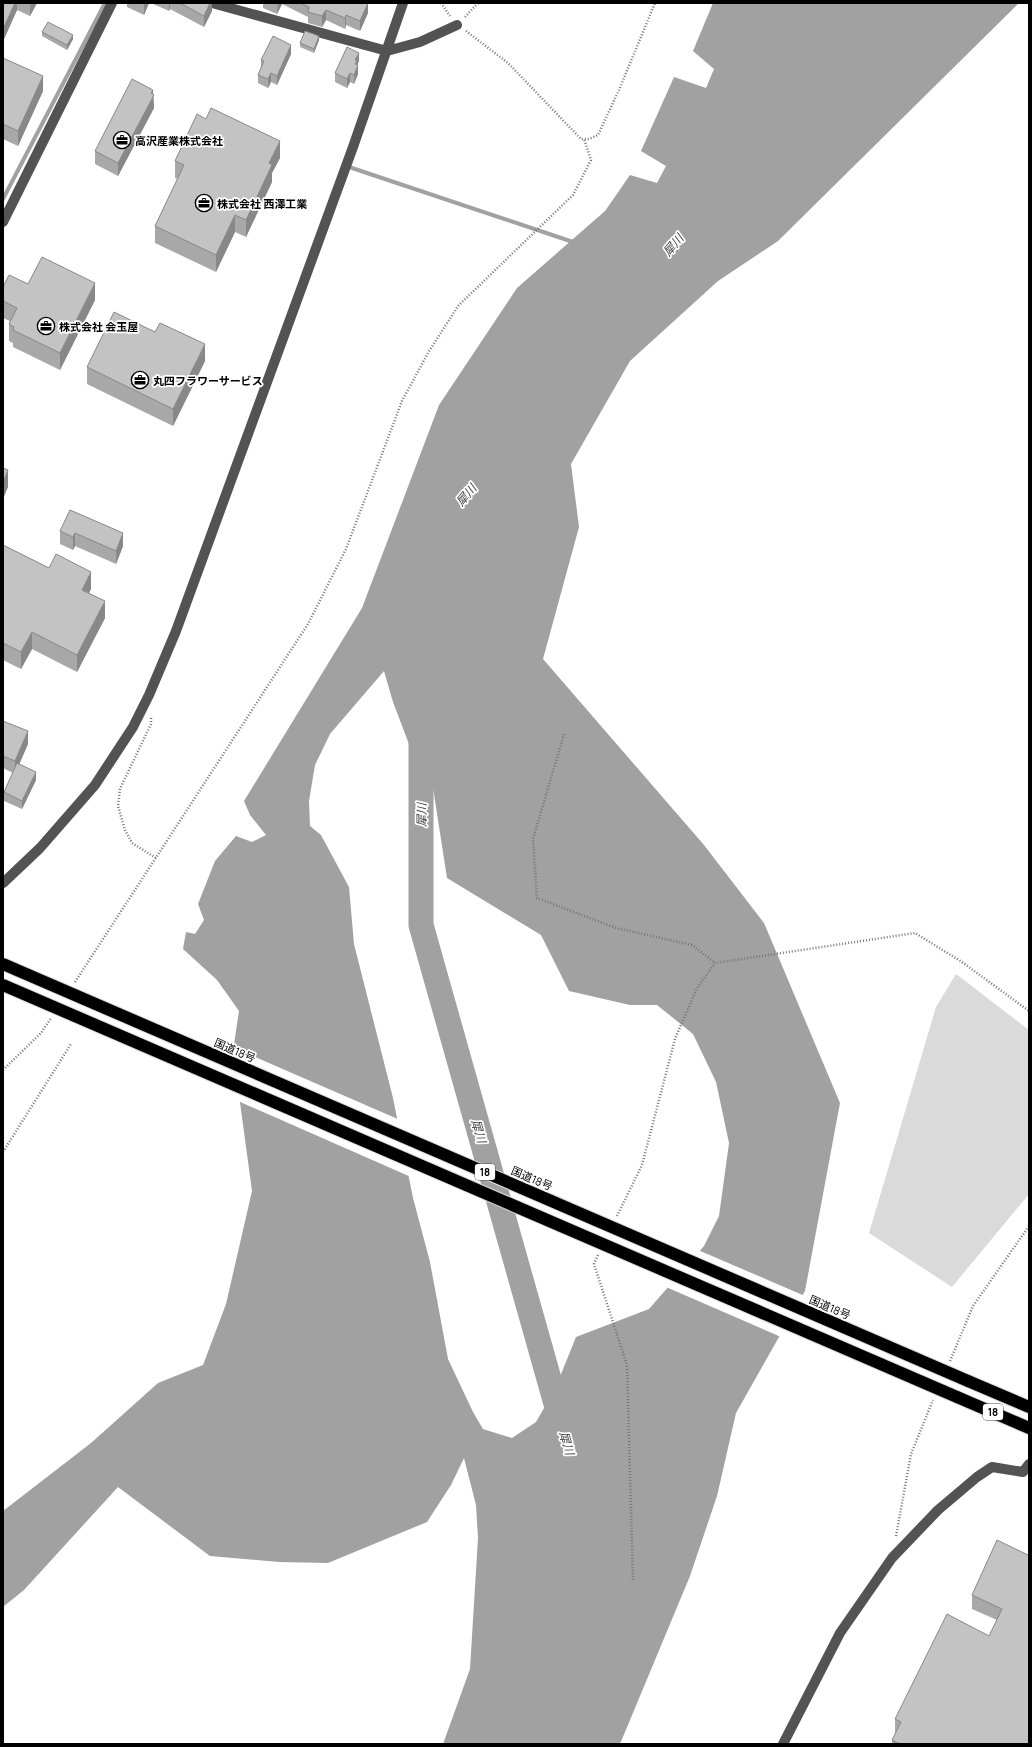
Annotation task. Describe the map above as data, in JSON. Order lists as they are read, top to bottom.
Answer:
{
  "streets": {
    "highway": ["国道18号", "18"]
  },
  "water": ["犀川"],
  "places": {
    "office": [
      "高沢産業株式会社",
      "株式会社 西澤工業",
      "株式会社 会玉屋",
      "丸四フラワーサービス"
    ]
  }
}
